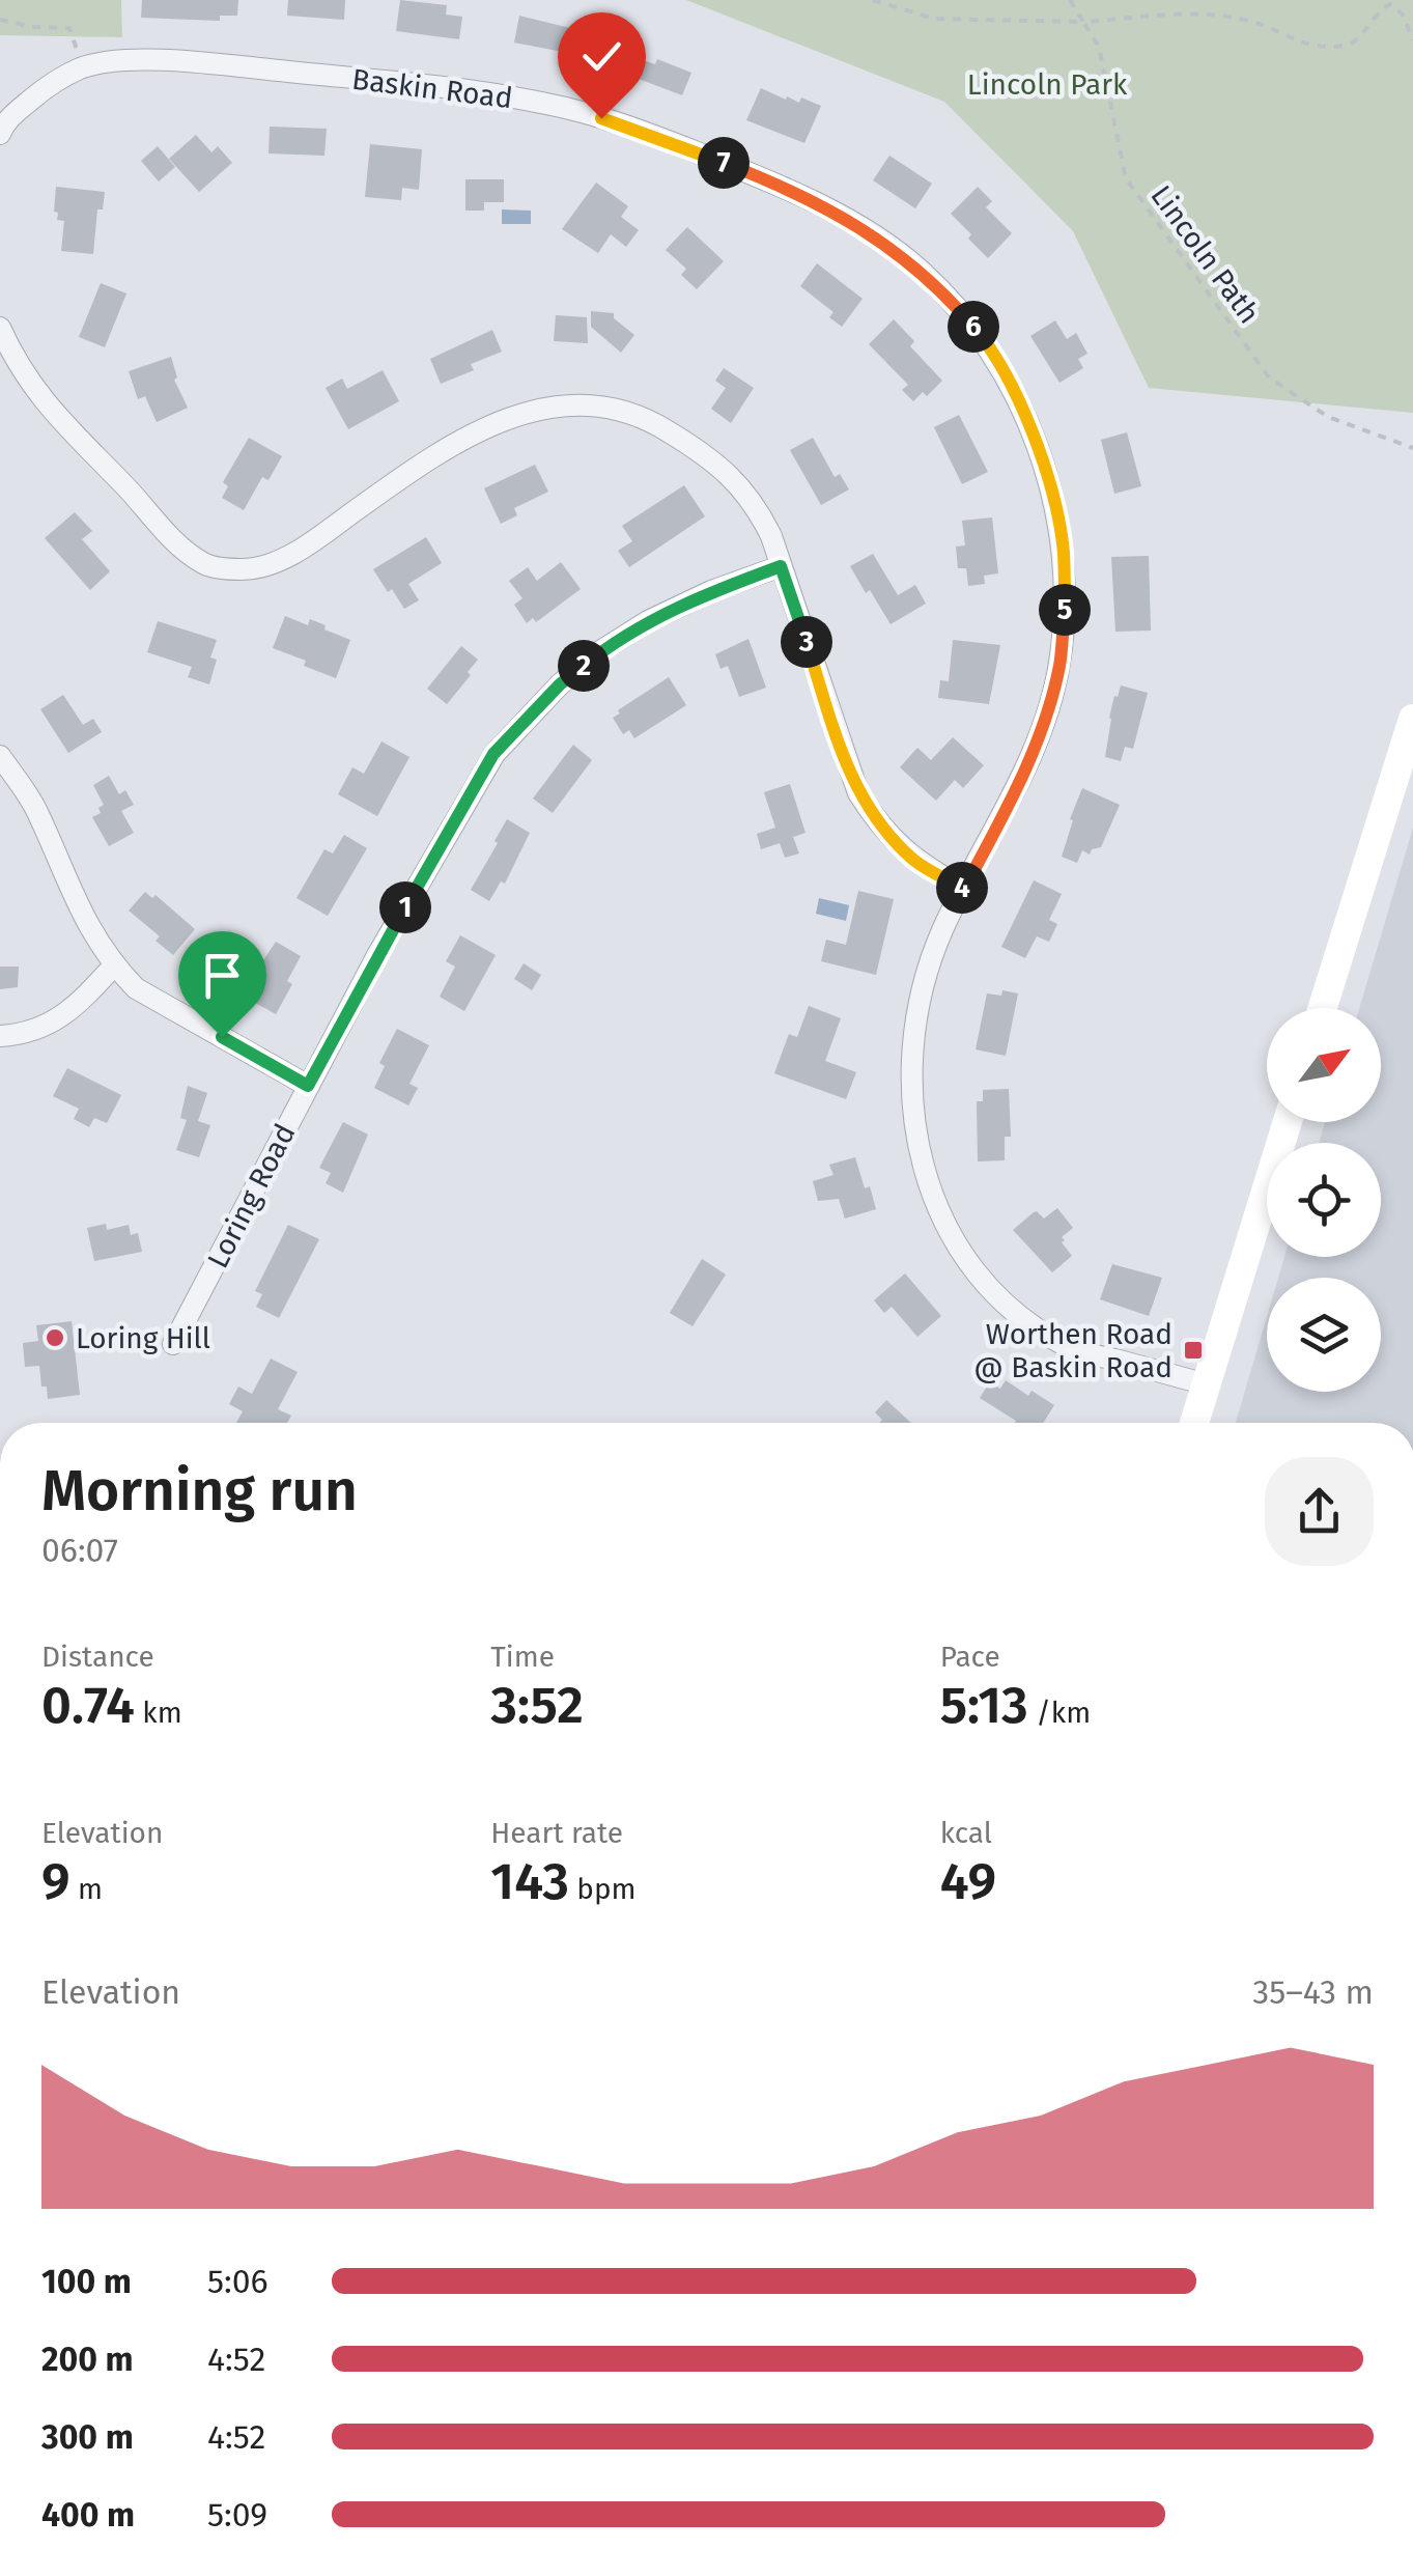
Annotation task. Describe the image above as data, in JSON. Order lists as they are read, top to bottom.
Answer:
{
  "streets": {
    "street": ["Baskin Road", "Loring Road"],
    "path": ["Lincoln Path"]
  },
  "parks": ["Lincoln Park"],
  "places": {
    "other": ["Loring Hill"],
    "transit": ["Worthen Road @ Baskin Road"]
  },
  "north": "top right",
  "page": {
    "pins": [
      "7",
      "6",
      "5",
      "3",
      "2",
      "4",
      "1"
    ],
    "heading": ["Morning run", "06:07"],
    "stats": [
      ["Distance", "0.74 km"],
      ["Time", "3:52"],
      ["Pace", "5:13 /km"],
      ["Elevation", "9 m"],
      ["Heart rate", "143 bpm"],
      ["kcal", "49"]
    ],
    "chart": ["Elevation", "35–43 m"],
    "list": [
      {
        "name": "100 m",
        "note": "5:06"
      },
      {
        "name": "200 m",
        "note": "4:52"
      },
      {
        "name": "300 m",
        "note": "4:52"
      },
      {
        "name": "400 m",
        "note": "5:09"
      }
    ]
  }
}
